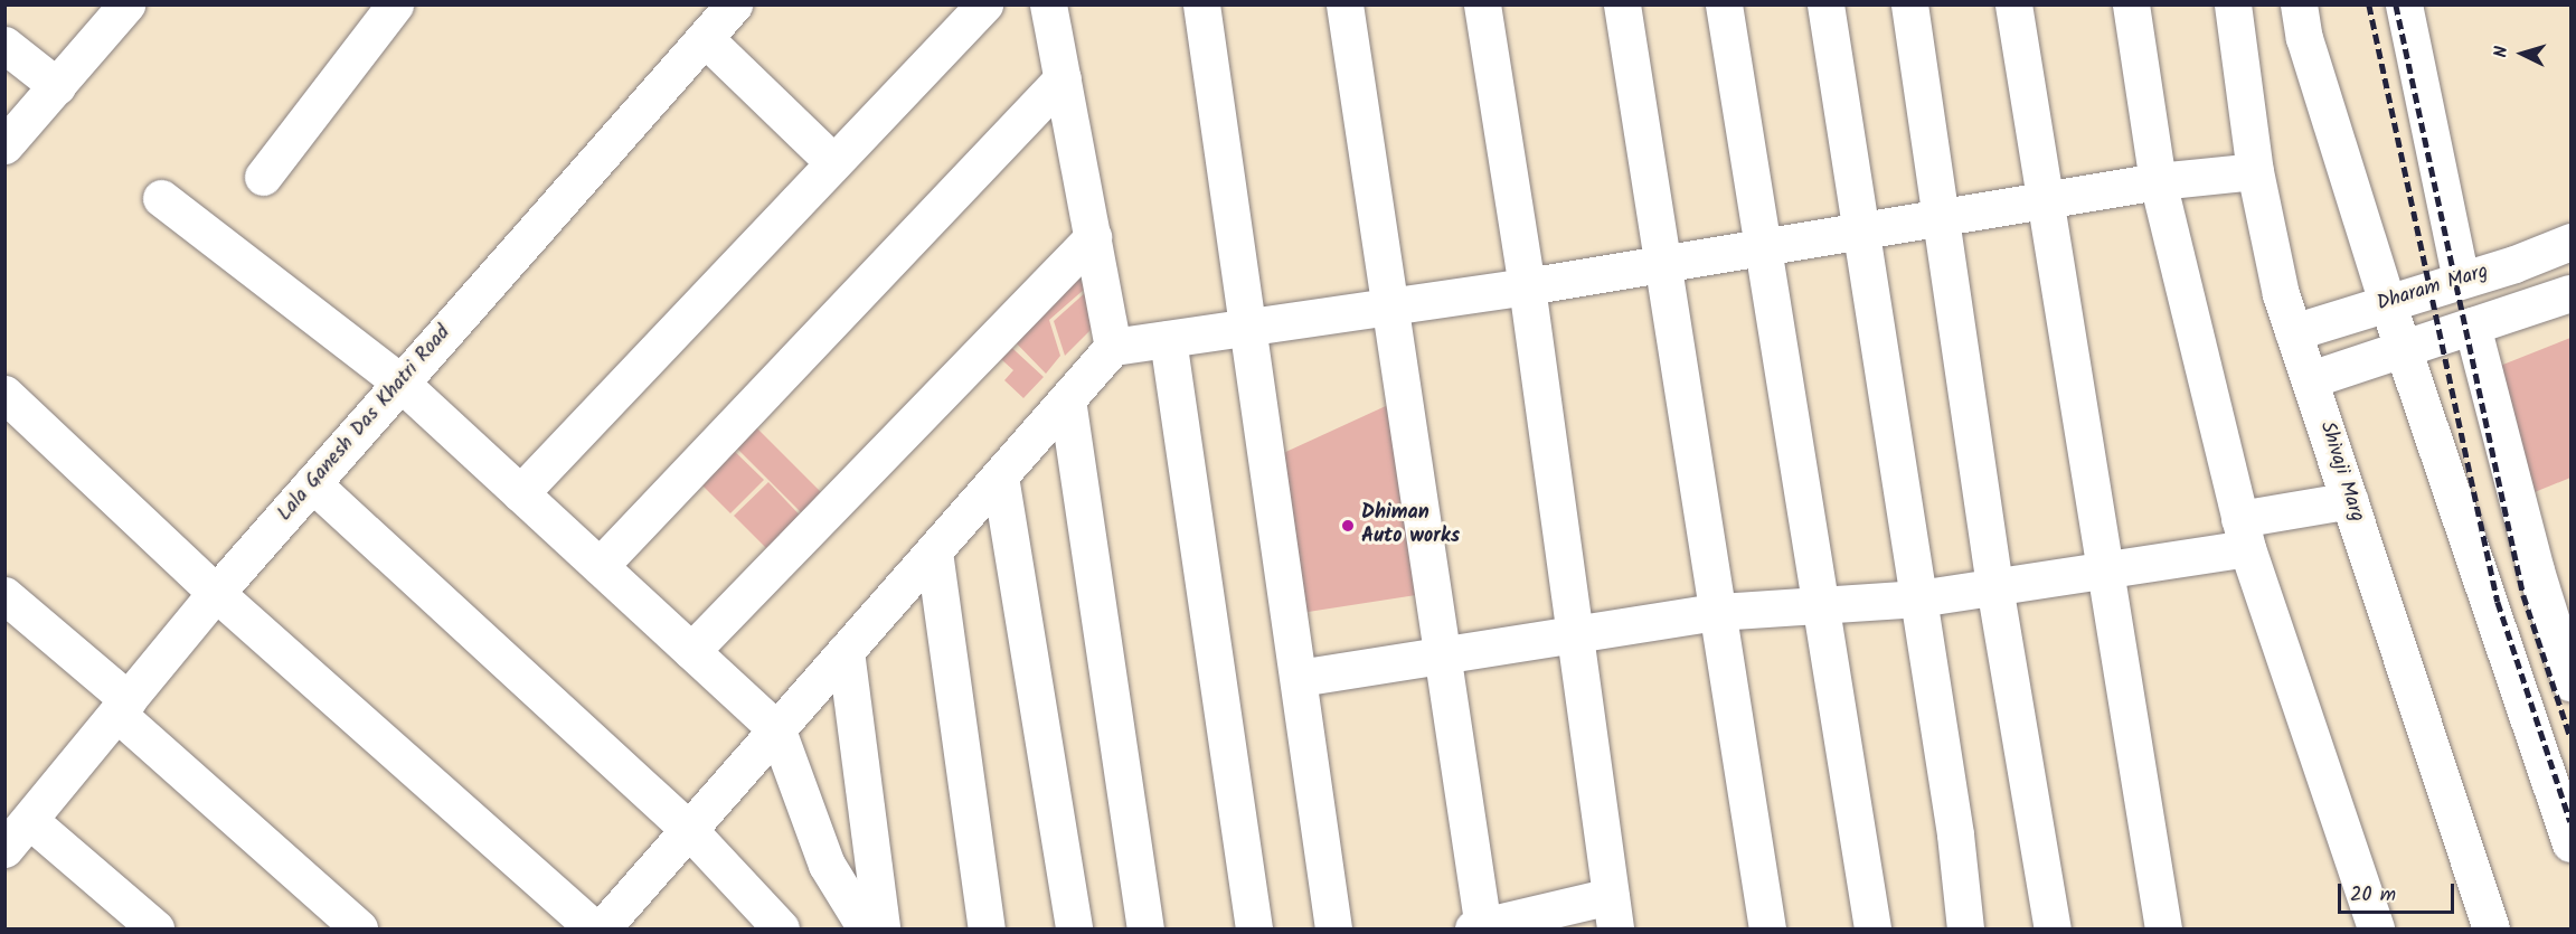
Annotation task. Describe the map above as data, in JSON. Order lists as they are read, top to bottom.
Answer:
{
  "streets": {
    "street": ["Dharam Marg", "Lala Ganesh Das Khatri Road", "Shivaji Marg"]
  },
  "crossings": [
    ["Dharam Marg", "Shivaji Marg"]
  ],
  "places": ["Dhiman Auto works"],
  "scale_bar": "20 m",
  "north": "left"
}
